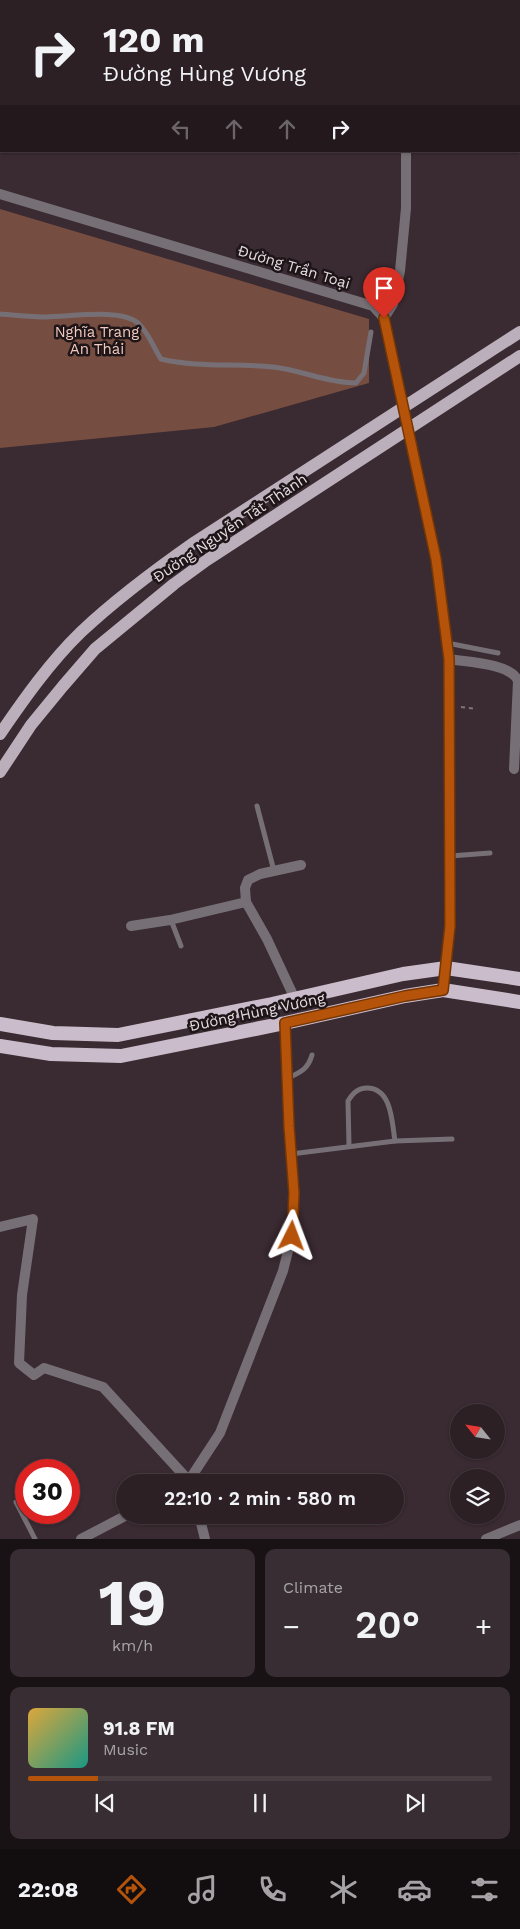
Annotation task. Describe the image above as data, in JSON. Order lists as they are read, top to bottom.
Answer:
{
  "streets": {
    "highway": ["Đường Hùng Vương"],
    "main road": ["Đường Nguyễn Tất Thành"],
    "street": ["Đường Trần Toại"]
  },
  "parks": ["Nghĩa Trang An Thái"],
  "north": "top left",
  "page": {
    "turn": ["120 m", "Đường Hùng Vương"],
    "limit": "30",
    "trip": "22:10 · 2 min · 580 m",
    "tile": [
      ["19", "km/h"],
      "Climate"
    ],
    "heat": ["−", "20°", "+"],
    "song": ["91.8 FM", "Music"],
    "tabs": "22:08"
  }
}
